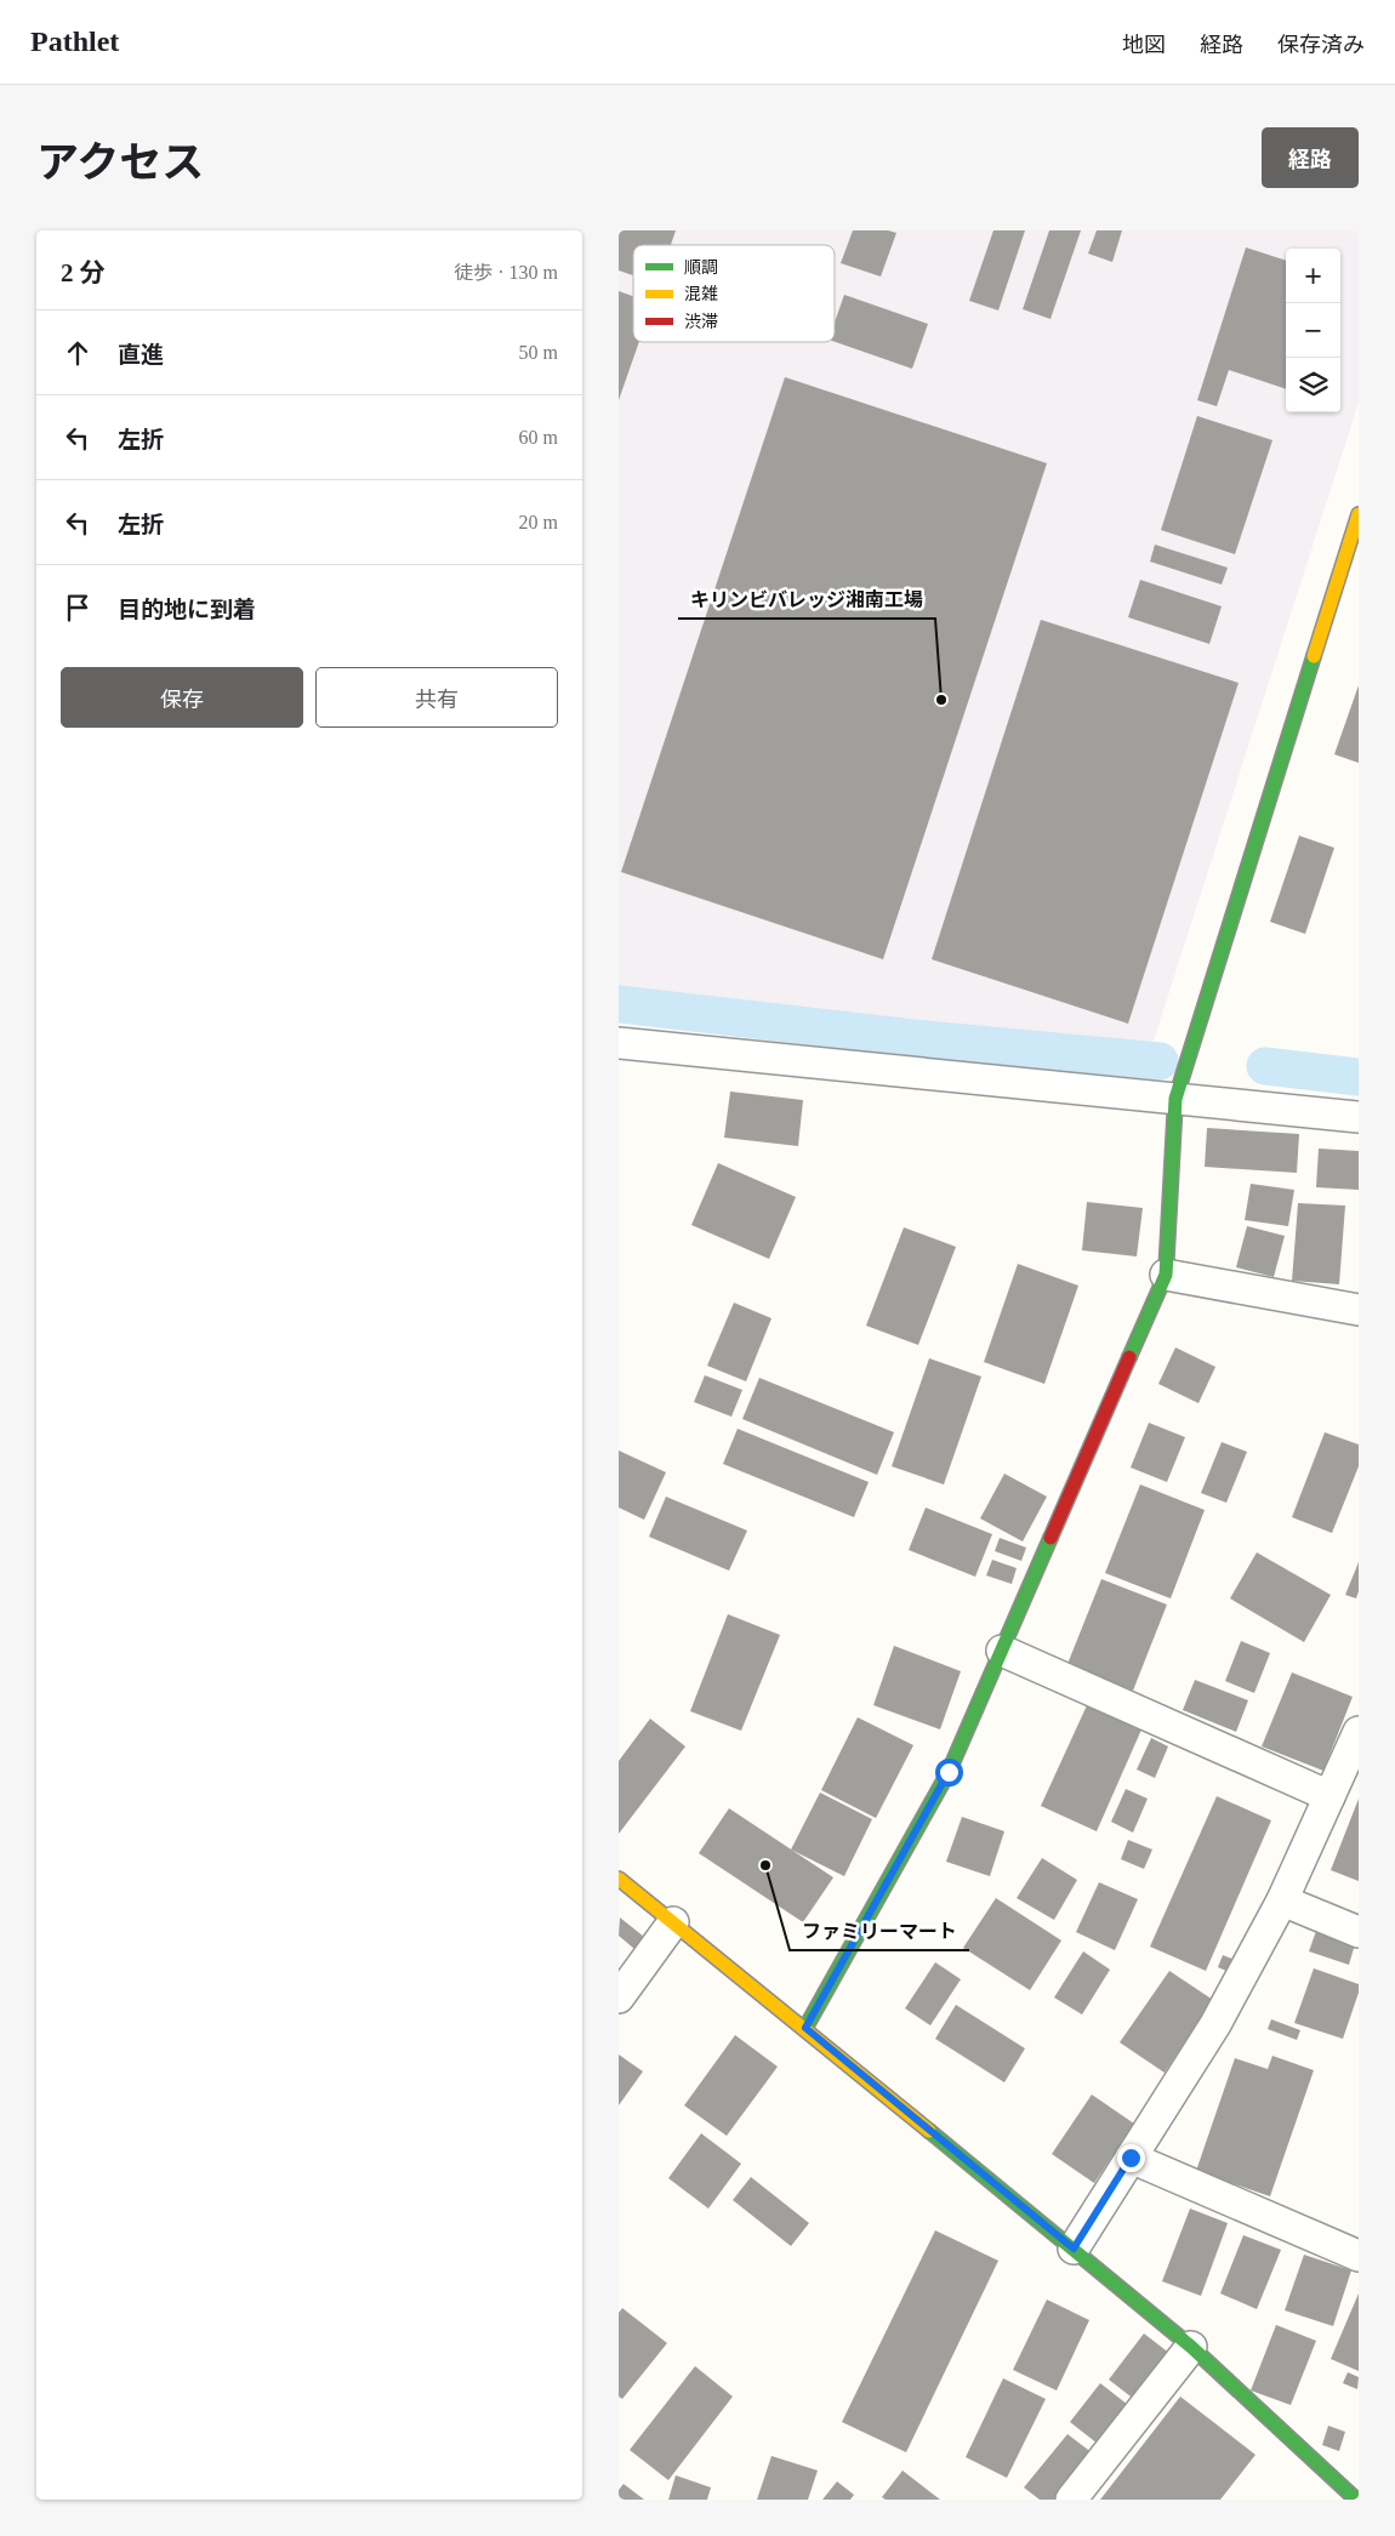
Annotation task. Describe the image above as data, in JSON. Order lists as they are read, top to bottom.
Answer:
{
  "places": ["キリンビバレッジ湘南工場", "ファミリーマート"],
  "legend": ["順調", "混雑", "渋滞"],
  "page": {
    "header": "Pathlet",
    "nav": ["地図", "経路", "保存済み"],
    "title": "アクセス",
    "buttons": [
      "経路",
      ["保存", "共有"]
    ],
    "heading": ["2 分", "徒歩 · 130 m"],
    "map_buttons": ["+", "−"],
    "list": [
      ["直進", "50 m"],
      ["左折", "60 m"],
      ["左折", "20 m"],
      "目的地に到着"
    ]
  }
}
